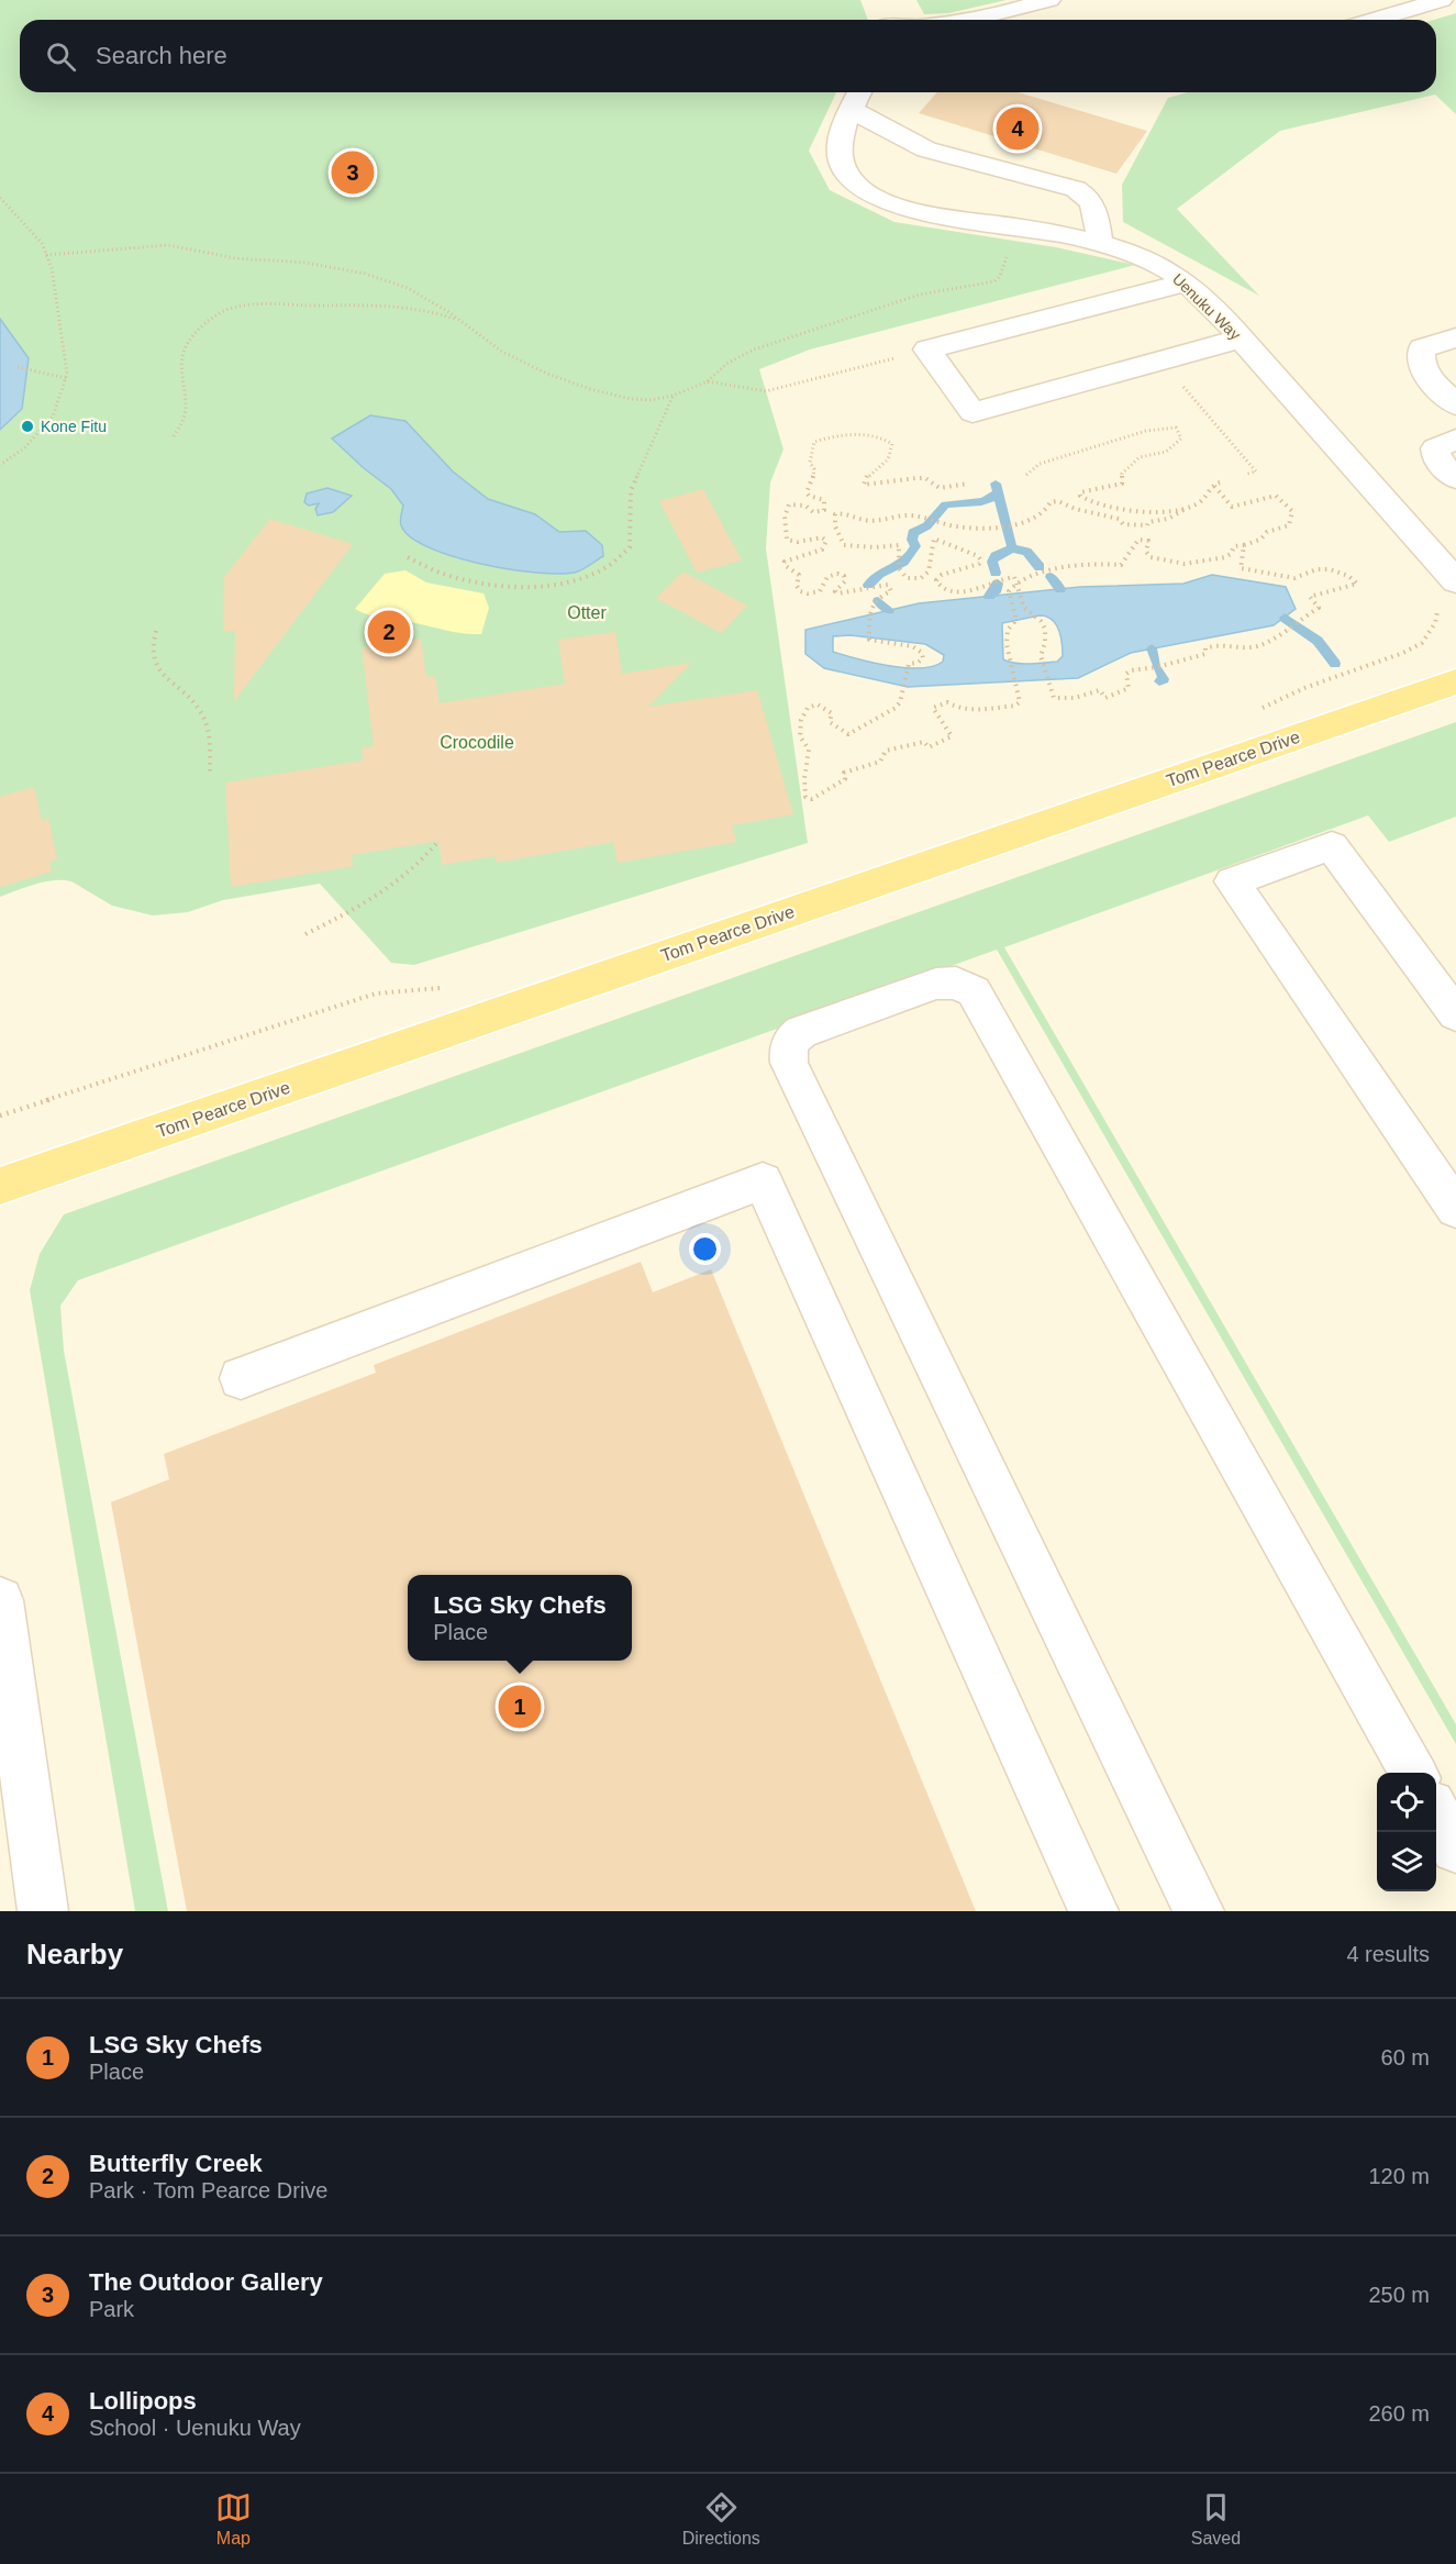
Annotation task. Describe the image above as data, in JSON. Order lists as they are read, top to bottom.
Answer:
{
  "streets": {
    "main road": ["Tom Pearce Drive"],
    "street": ["Uenuku Way"]
  },
  "parks": ["Otter", "Crocodile"],
  "places": ["Kone Fitu"],
  "page": {
    "search": "Search here",
    "pins": [
      "4",
      "3",
      "2",
      "1"
    ],
    "popup": ["LSG Sky Chefs", "Place"],
    "heading": ["Nearby", "4 results"],
    "list": [
      {
        "mark": "1",
        "name": "LSG Sky Chefs",
        "note": "Place",
        "value": "60 m"
      },
      {
        "mark": "2",
        "name": "Butterfly Creek",
        "note": "Park · Tom Pearce Drive",
        "value": "120 m"
      },
      {
        "mark": "3",
        "name": "The Outdoor Gallery",
        "note": "Park",
        "value": "250 m"
      },
      {
        "mark": "4",
        "name": "Lollipops",
        "note": "School · Uenuku Way",
        "value": "260 m"
      }
    ],
    "nav": ["Map", "Directions", "Saved"]
  }
}
